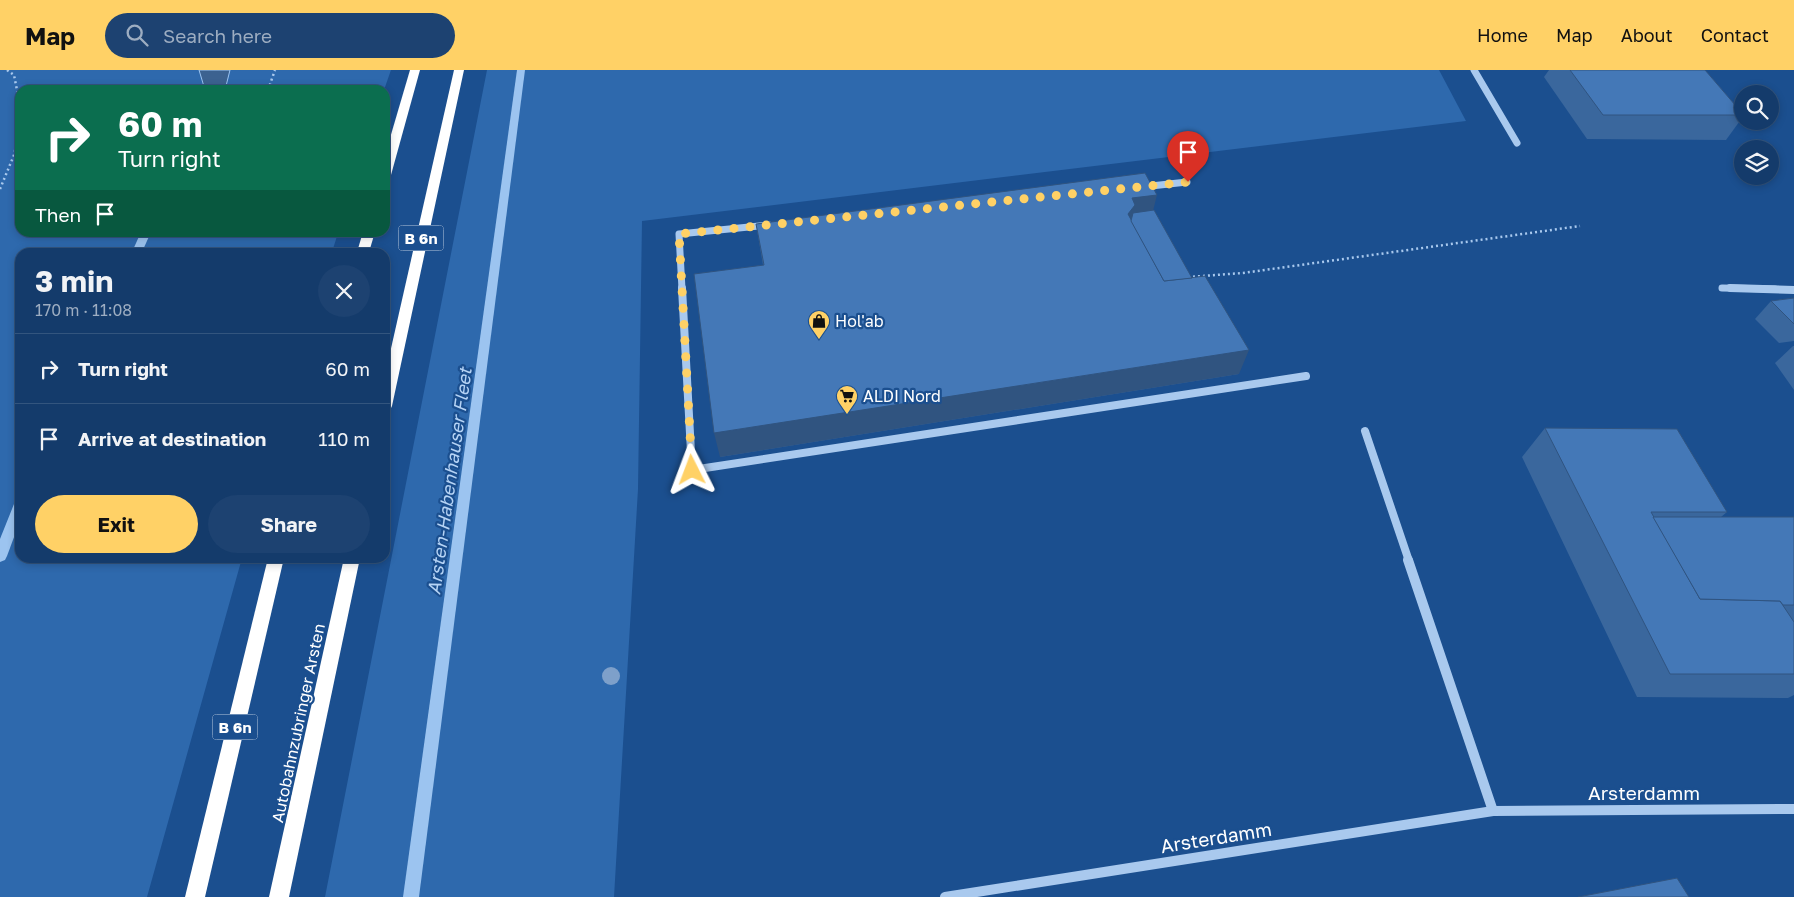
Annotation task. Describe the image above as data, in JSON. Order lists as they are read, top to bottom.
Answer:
{
  "streets": {
    "highway": ["B 6n", "Autobahnzubringer Arsten"],
    "lane": ["Arsterdamm"]
  },
  "water": ["Arsten-Habenhauser Fleet"],
  "places": {
    "shop": ["Hol'ab"],
    "supermarket": ["ALDI Nord"]
  },
  "page": {
    "header": "Map",
    "search": "Search here",
    "nav": [
      "Home",
      "Map",
      "About",
      "Contact"
    ],
    "turn": ["60 m", "Turn right"],
    "then": "Then",
    "heading": ["3 min", "170 m · 11:08"],
    "list": [
      {
        "name": "Turn right",
        "value": "60 m"
      },
      {
        "name": "Arrive at destination",
        "value": "110 m"
      }
    ],
    "buttons": ["Exit", "Share"]
  }
}
